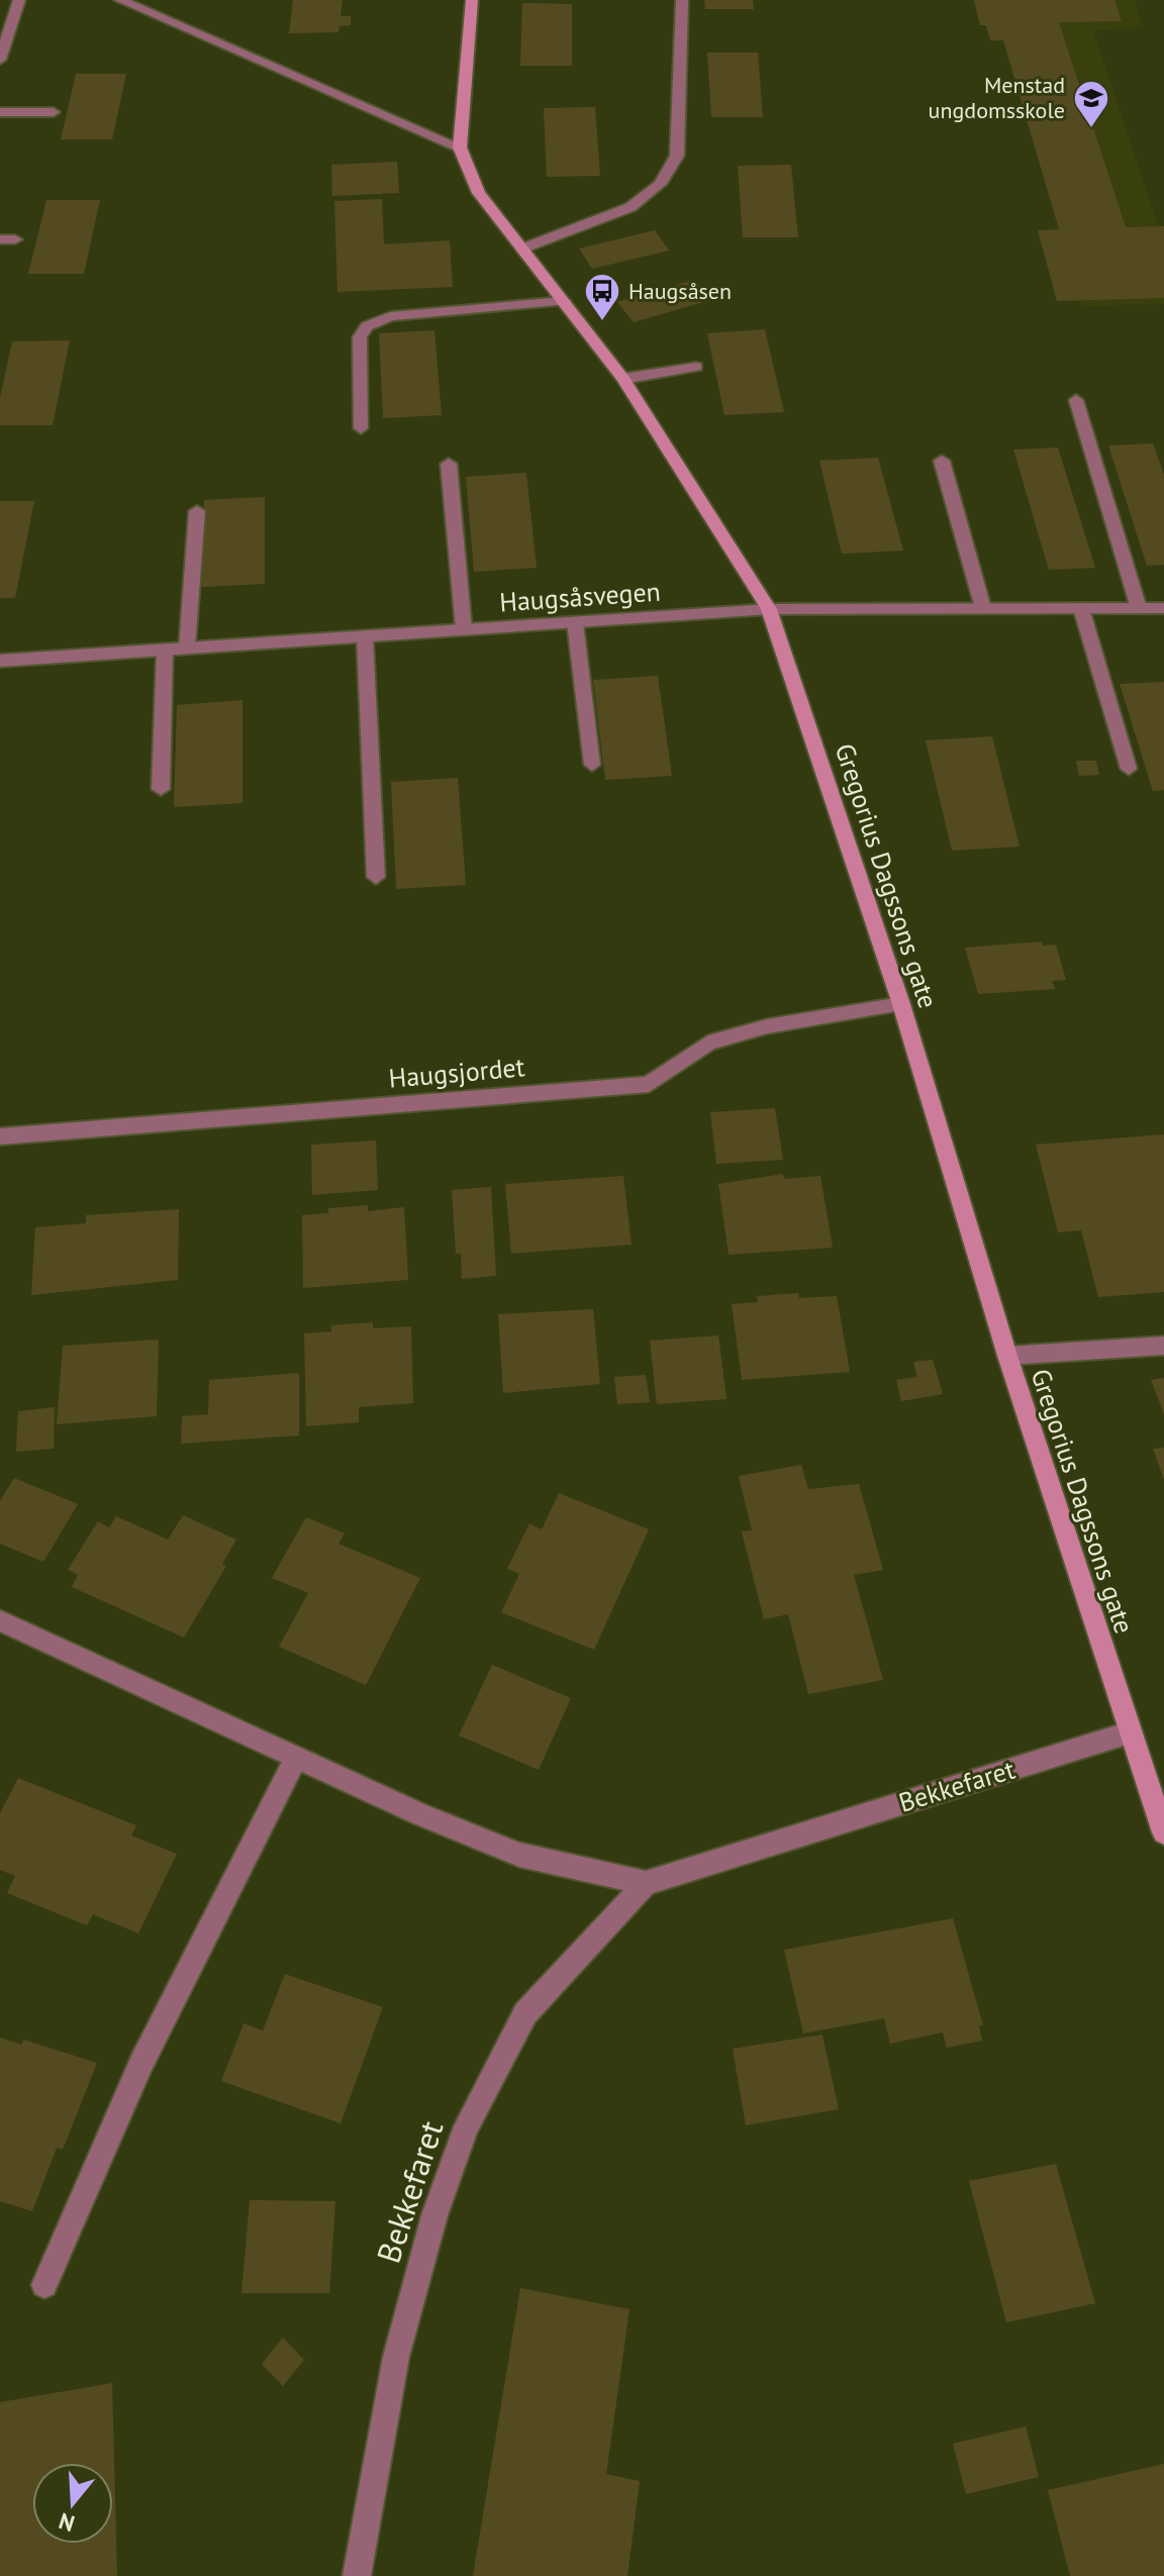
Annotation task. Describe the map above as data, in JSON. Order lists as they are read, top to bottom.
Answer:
{
  "streets": {
    "street": [
      "Haugsåsvegen",
      "Gregorius Dagssons gate",
      "Haugsjordet",
      "Bekkefaret"
    ]
  },
  "crossings": [
    ["Haugsåsvegen", "Gregorius Dagssons gate"],
    ["Gregorius Dagssons gate", "Haugsjordet"],
    ["Gregorius Dagssons gate", "Bekkefaret"]
  ],
  "places": {
    "school or university": ["Menstad ungdomsskole"],
    "bus stop": ["Haugsåsen"]
  },
  "north": "bottom"
}
